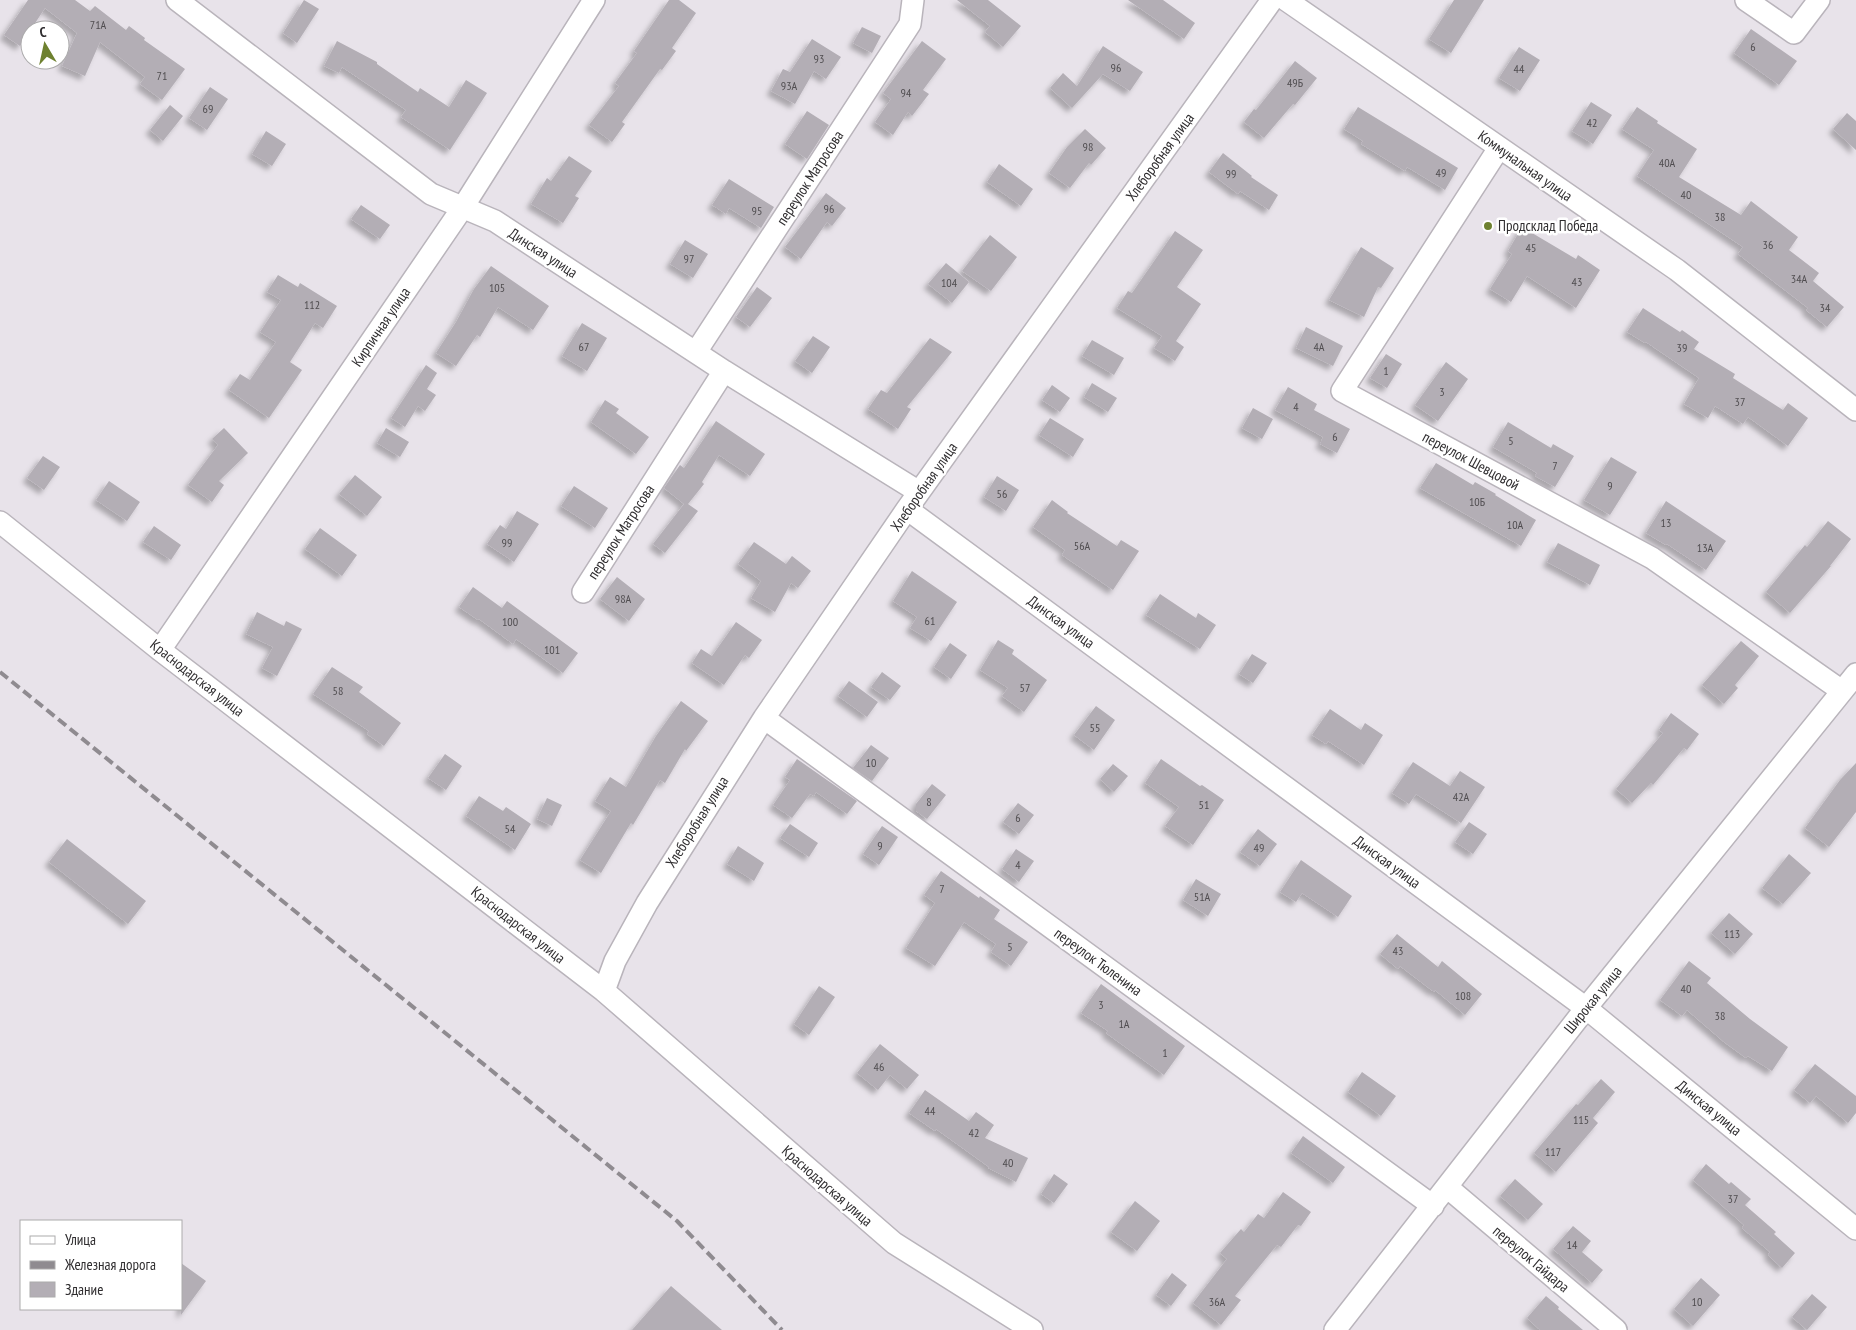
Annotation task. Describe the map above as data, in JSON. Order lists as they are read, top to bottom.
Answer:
{
  "streets": {
    "street": [
      "Хлеборобная улица",
      "Коммунальная улица",
      "переулок Матросова",
      "Динская улица",
      "Кирпичная улица",
      "переулок Шевцовой",
      "Краснодарская улица",
      "переулок Тюленина",
      "Широкая улица",
      "переулок Гайдара"
    ]
  },
  "crossings": [
    ["Хлеборобная улица", "Динская улица"],
    ["Хлеборобная улица", "Краснодарская улица"],
    ["Хлеборобная улица", "переулок Тюленина"],
    ["Коммунальная улица", "переулок Шевцовой"],
    ["переулок Матросова", "Динская улица"],
    ["Динская улица", "Кирпичная улица"],
    ["Динская улица", "Широкая улица"],
    ["Кирпичная улица", "Краснодарская улица"],
    ["переулок Шевцовой", "Широкая улица"],
    ["переулок Тюленина", "Широкая улица"],
    ["Широкая улица", "переулок Гайдара"]
  ],
  "places": ["Продсклад Победа"],
  "house_numbers": [
    "71А",
    "6",
    "93",
    "96",
    "44",
    "71",
    "49Б",
    "93А",
    "94",
    "69",
    "42",
    "98",
    "40А",
    "49",
    "99",
    "40",
    "96",
    "95",
    "38",
    "36",
    "45",
    "97",
    "34А",
    "43",
    "104",
    "105",
    "112",
    "34",
    "67",
    "4А",
    "39",
    "1",
    "3",
    "37",
    "4",
    "6",
    "5",
    "7",
    "9",
    "56",
    "10Б",
    "13",
    "10А",
    "99",
    "56А",
    "13А",
    "98А",
    "61",
    "100",
    "101",
    "57",
    "58",
    "55",
    "10",
    "42А",
    "8",
    "51",
    "6",
    "54",
    "9",
    "49",
    "4",
    "7",
    "51А",
    "113",
    "5",
    "43",
    "40",
    "108",
    "3",
    "38",
    "1А",
    "1",
    "46",
    "44",
    "115",
    "42",
    "117",
    "40",
    "37",
    "14",
    "36А",
    "10"
  ],
  "legend": ["Улица", "Железная дорога", "Здание"],
  "north": "top"
}
